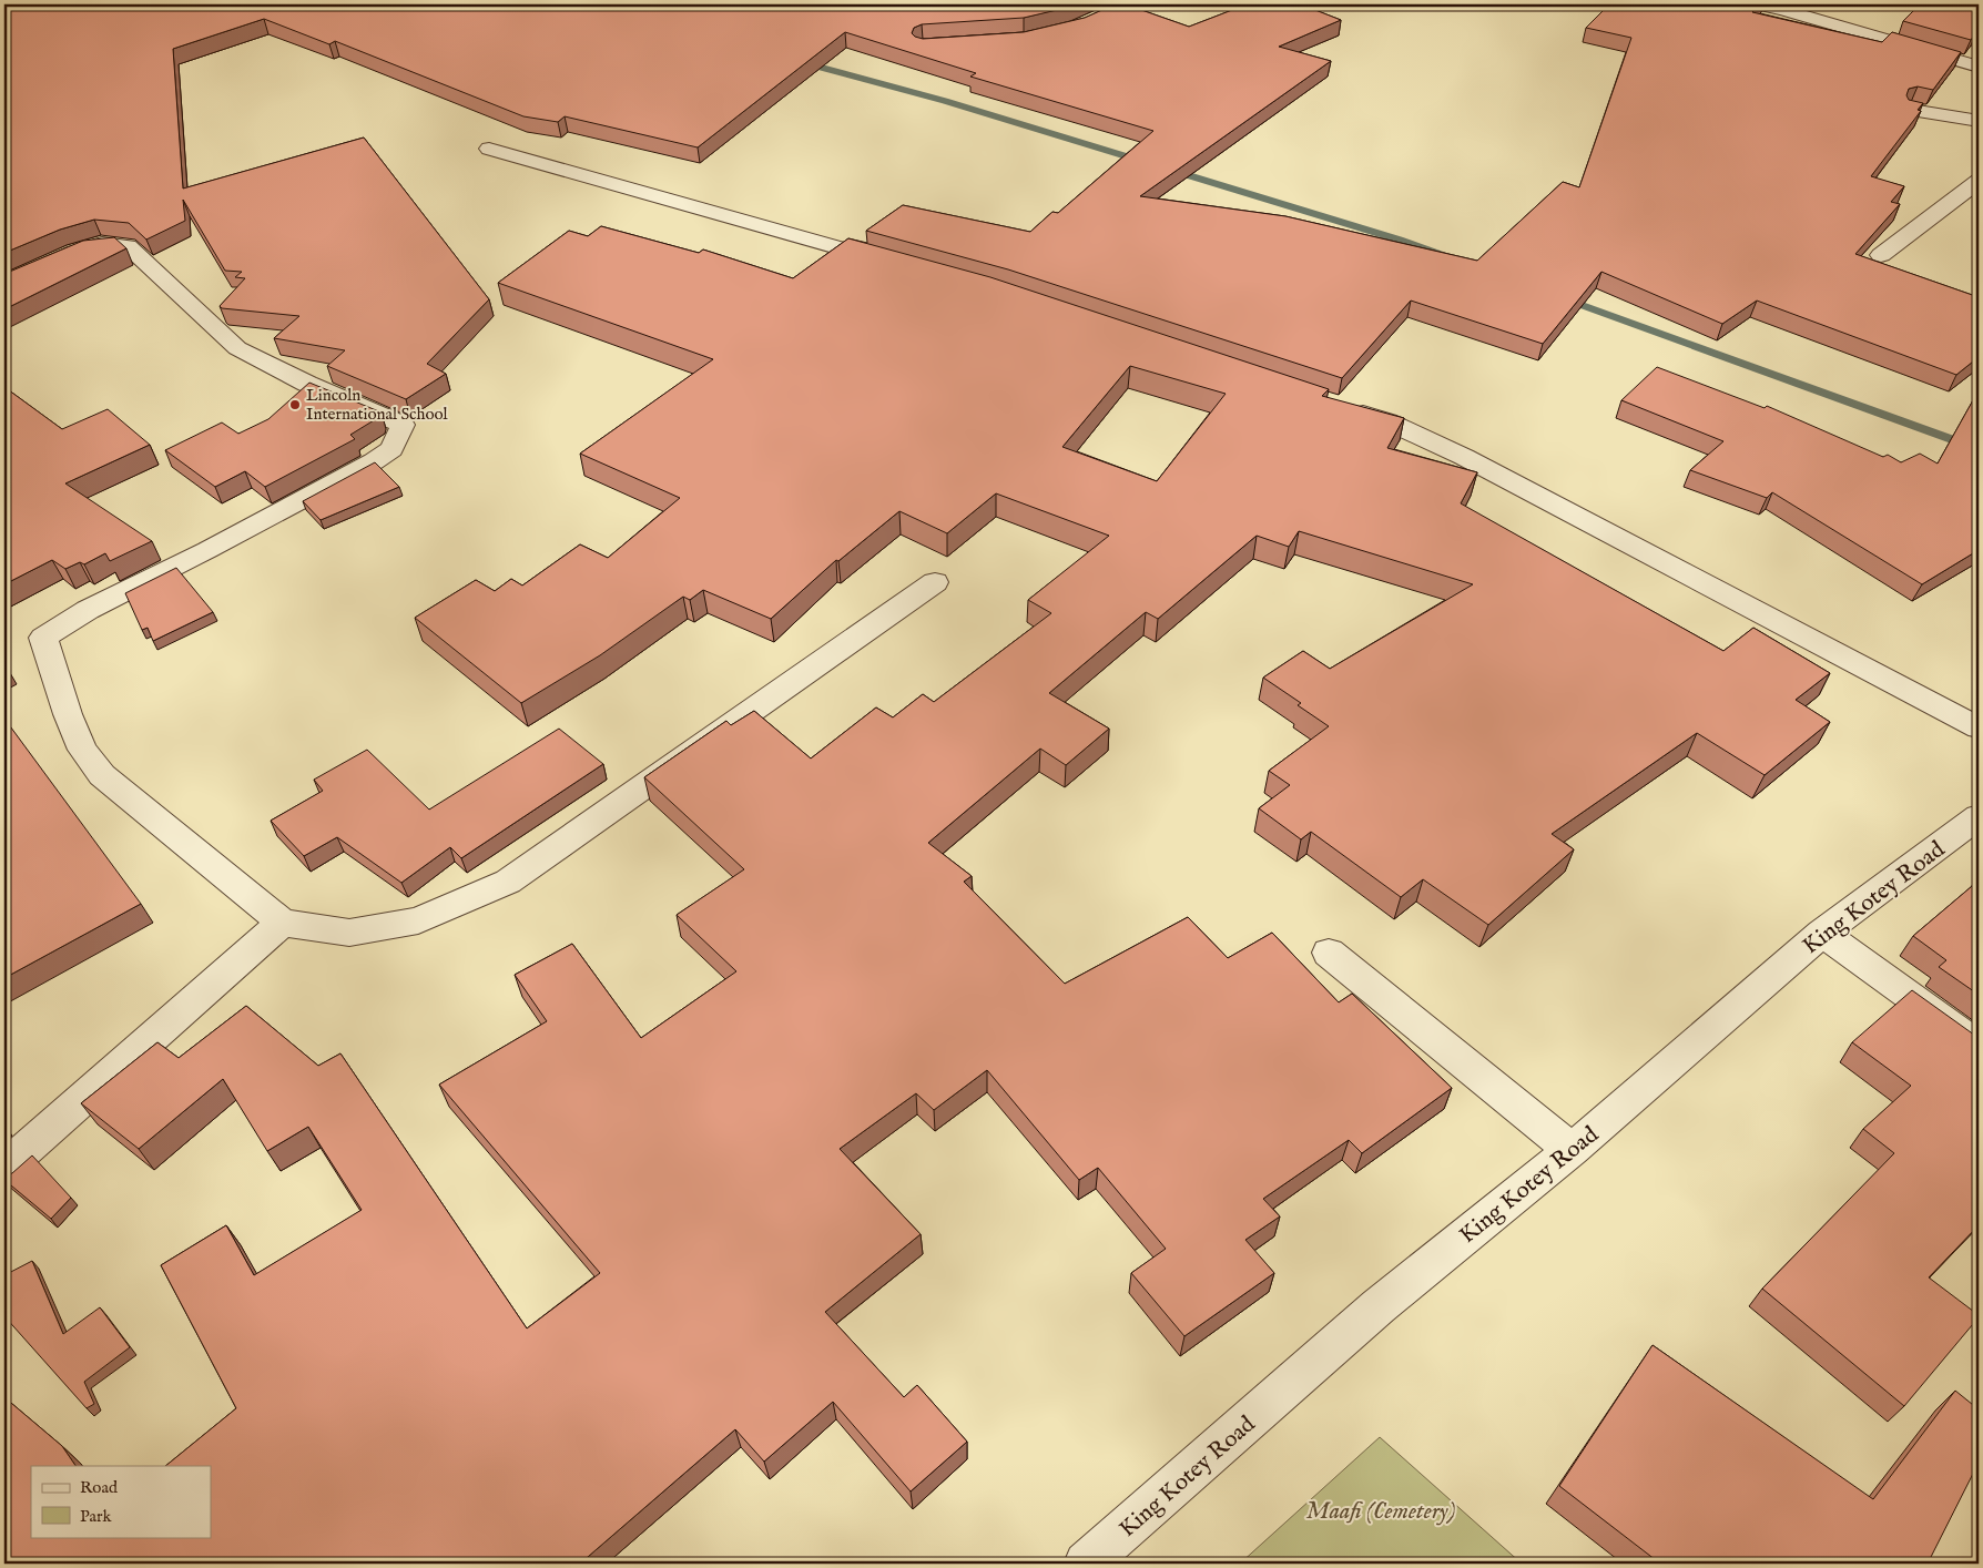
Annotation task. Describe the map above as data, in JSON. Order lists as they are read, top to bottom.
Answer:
{
  "streets": {
    "street": ["King Kotey Road"]
  },
  "parks": ["Maafi (Cemetery)"],
  "places": ["Lincoln International School"],
  "legend": ["Road", "Park"]
}
